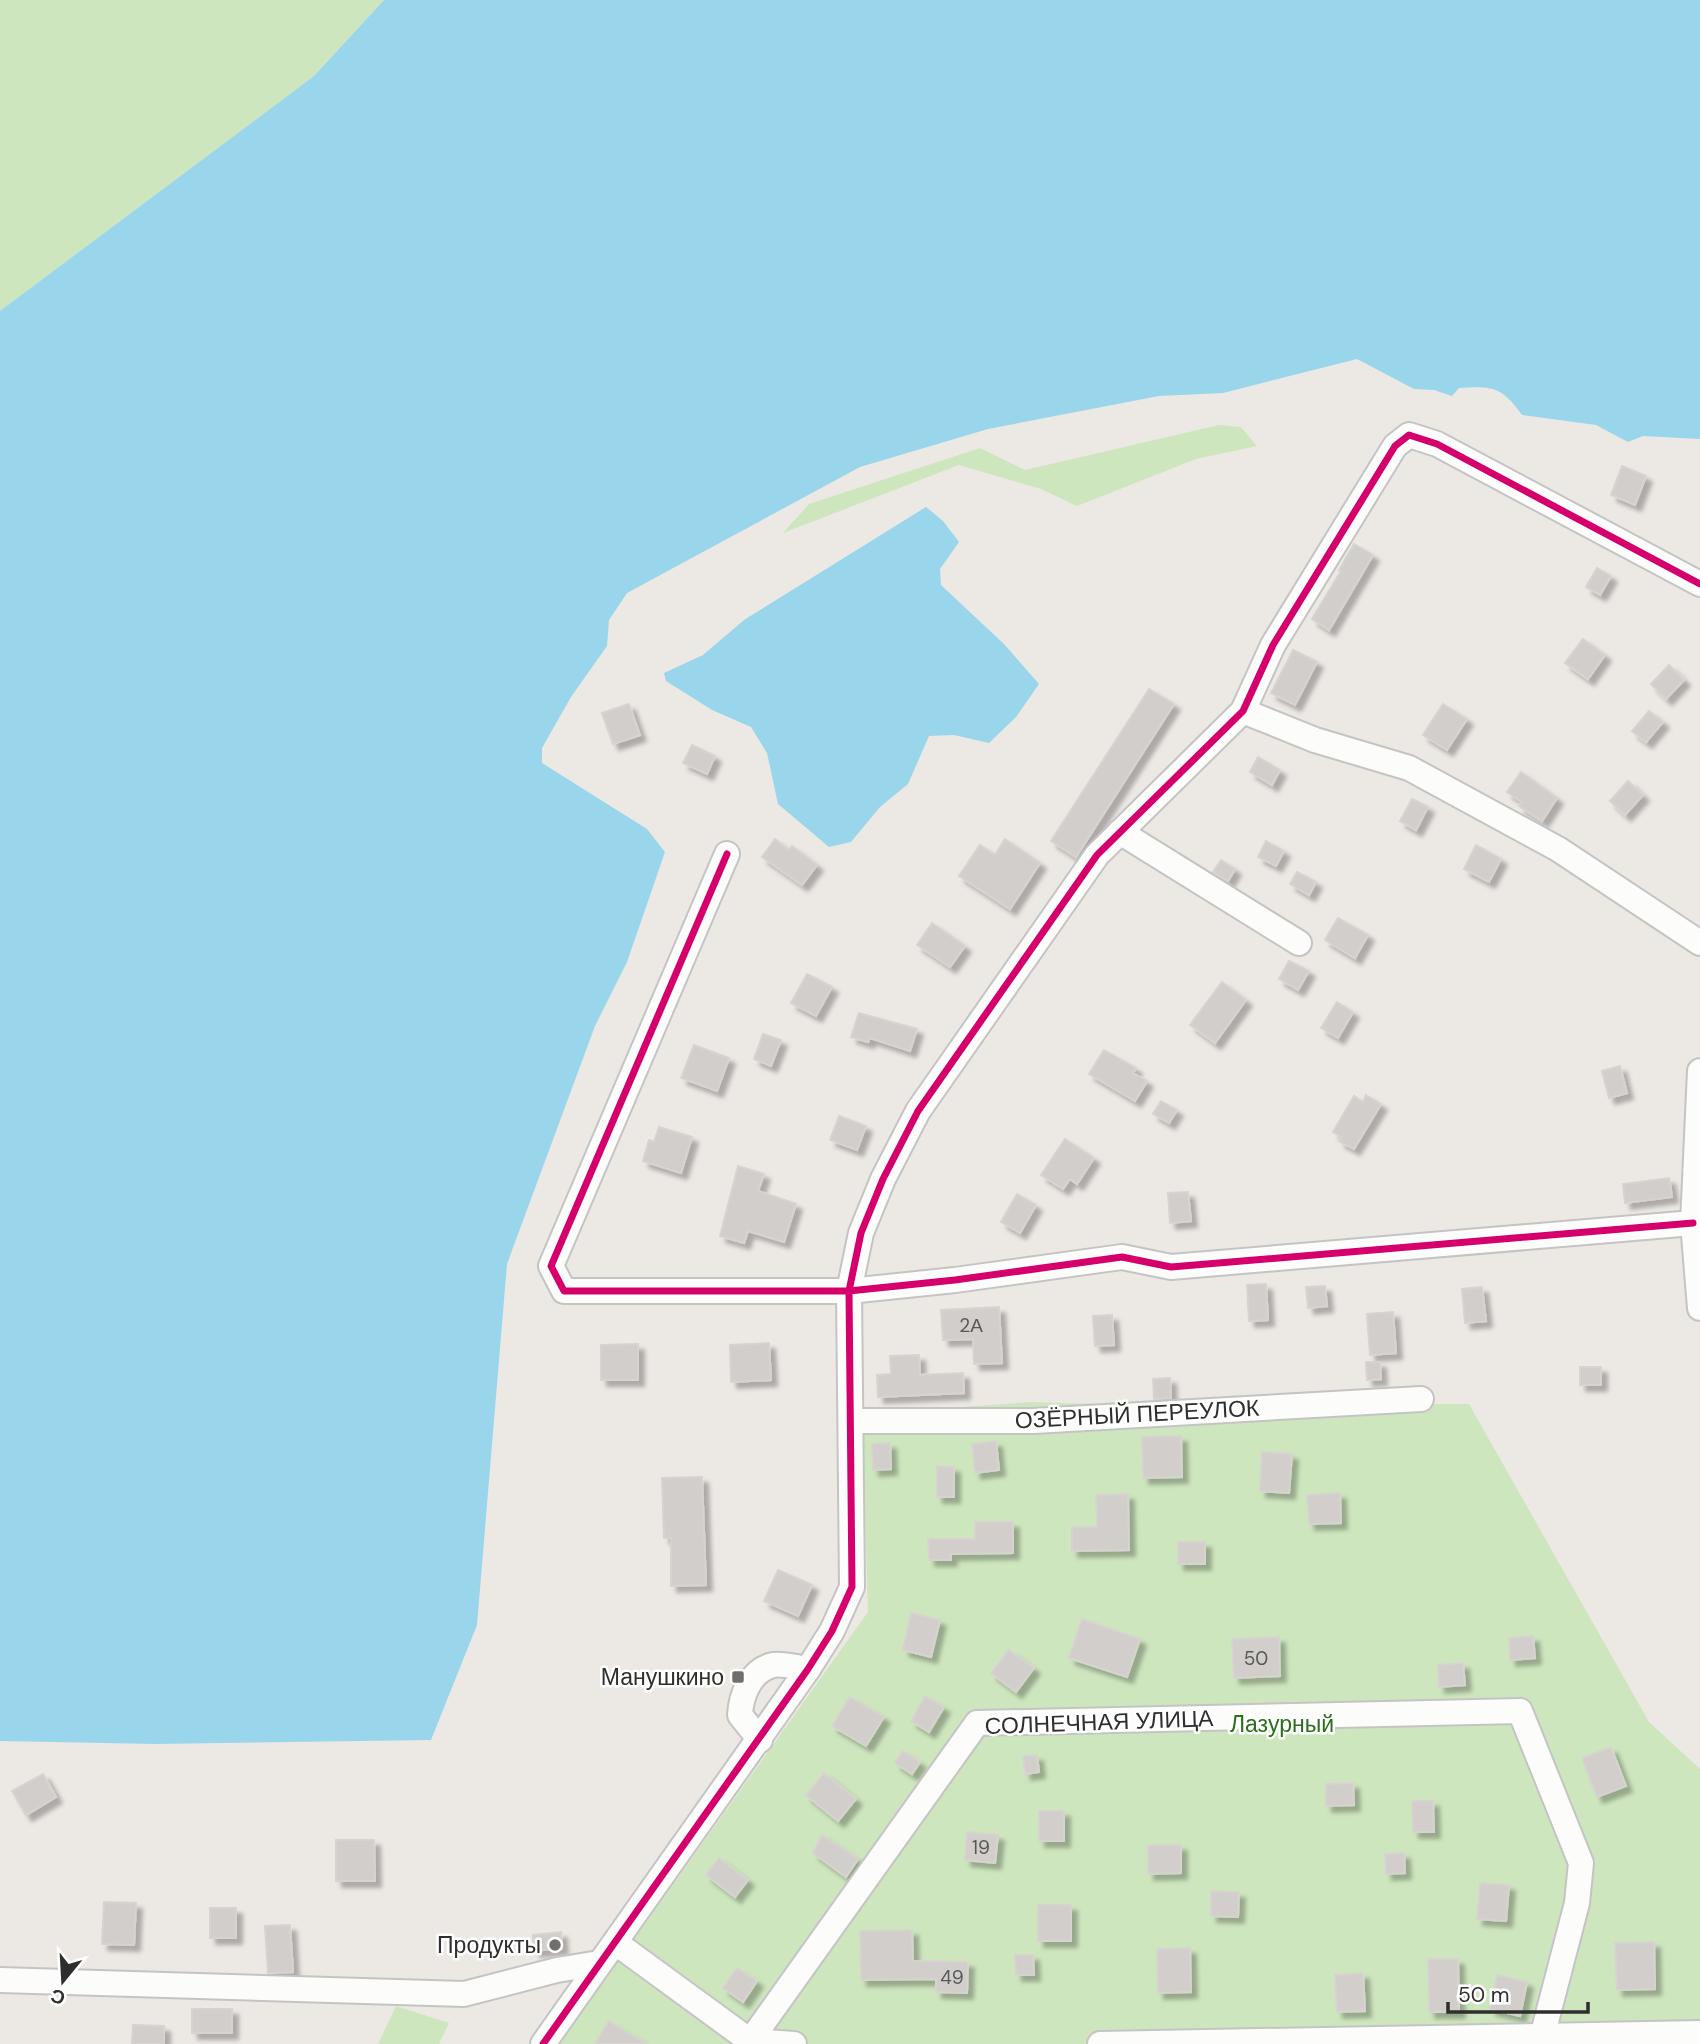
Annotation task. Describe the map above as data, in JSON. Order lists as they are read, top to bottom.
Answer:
{
  "streets": {
    "street": ["ОЗЁРНЫЙ ПЕРЕУЛОК", "СОЛНЕЧНАЯ УЛИЦА"]
  },
  "parks": ["Лазурный"],
  "places": {
    "transit": ["Манушкино"],
    "other": ["Продукты"]
  },
  "house_numbers": [
    "2А",
    "50",
    "19",
    "49"
  ],
  "scale_bar": "50 m",
  "north": "bottom"
}
